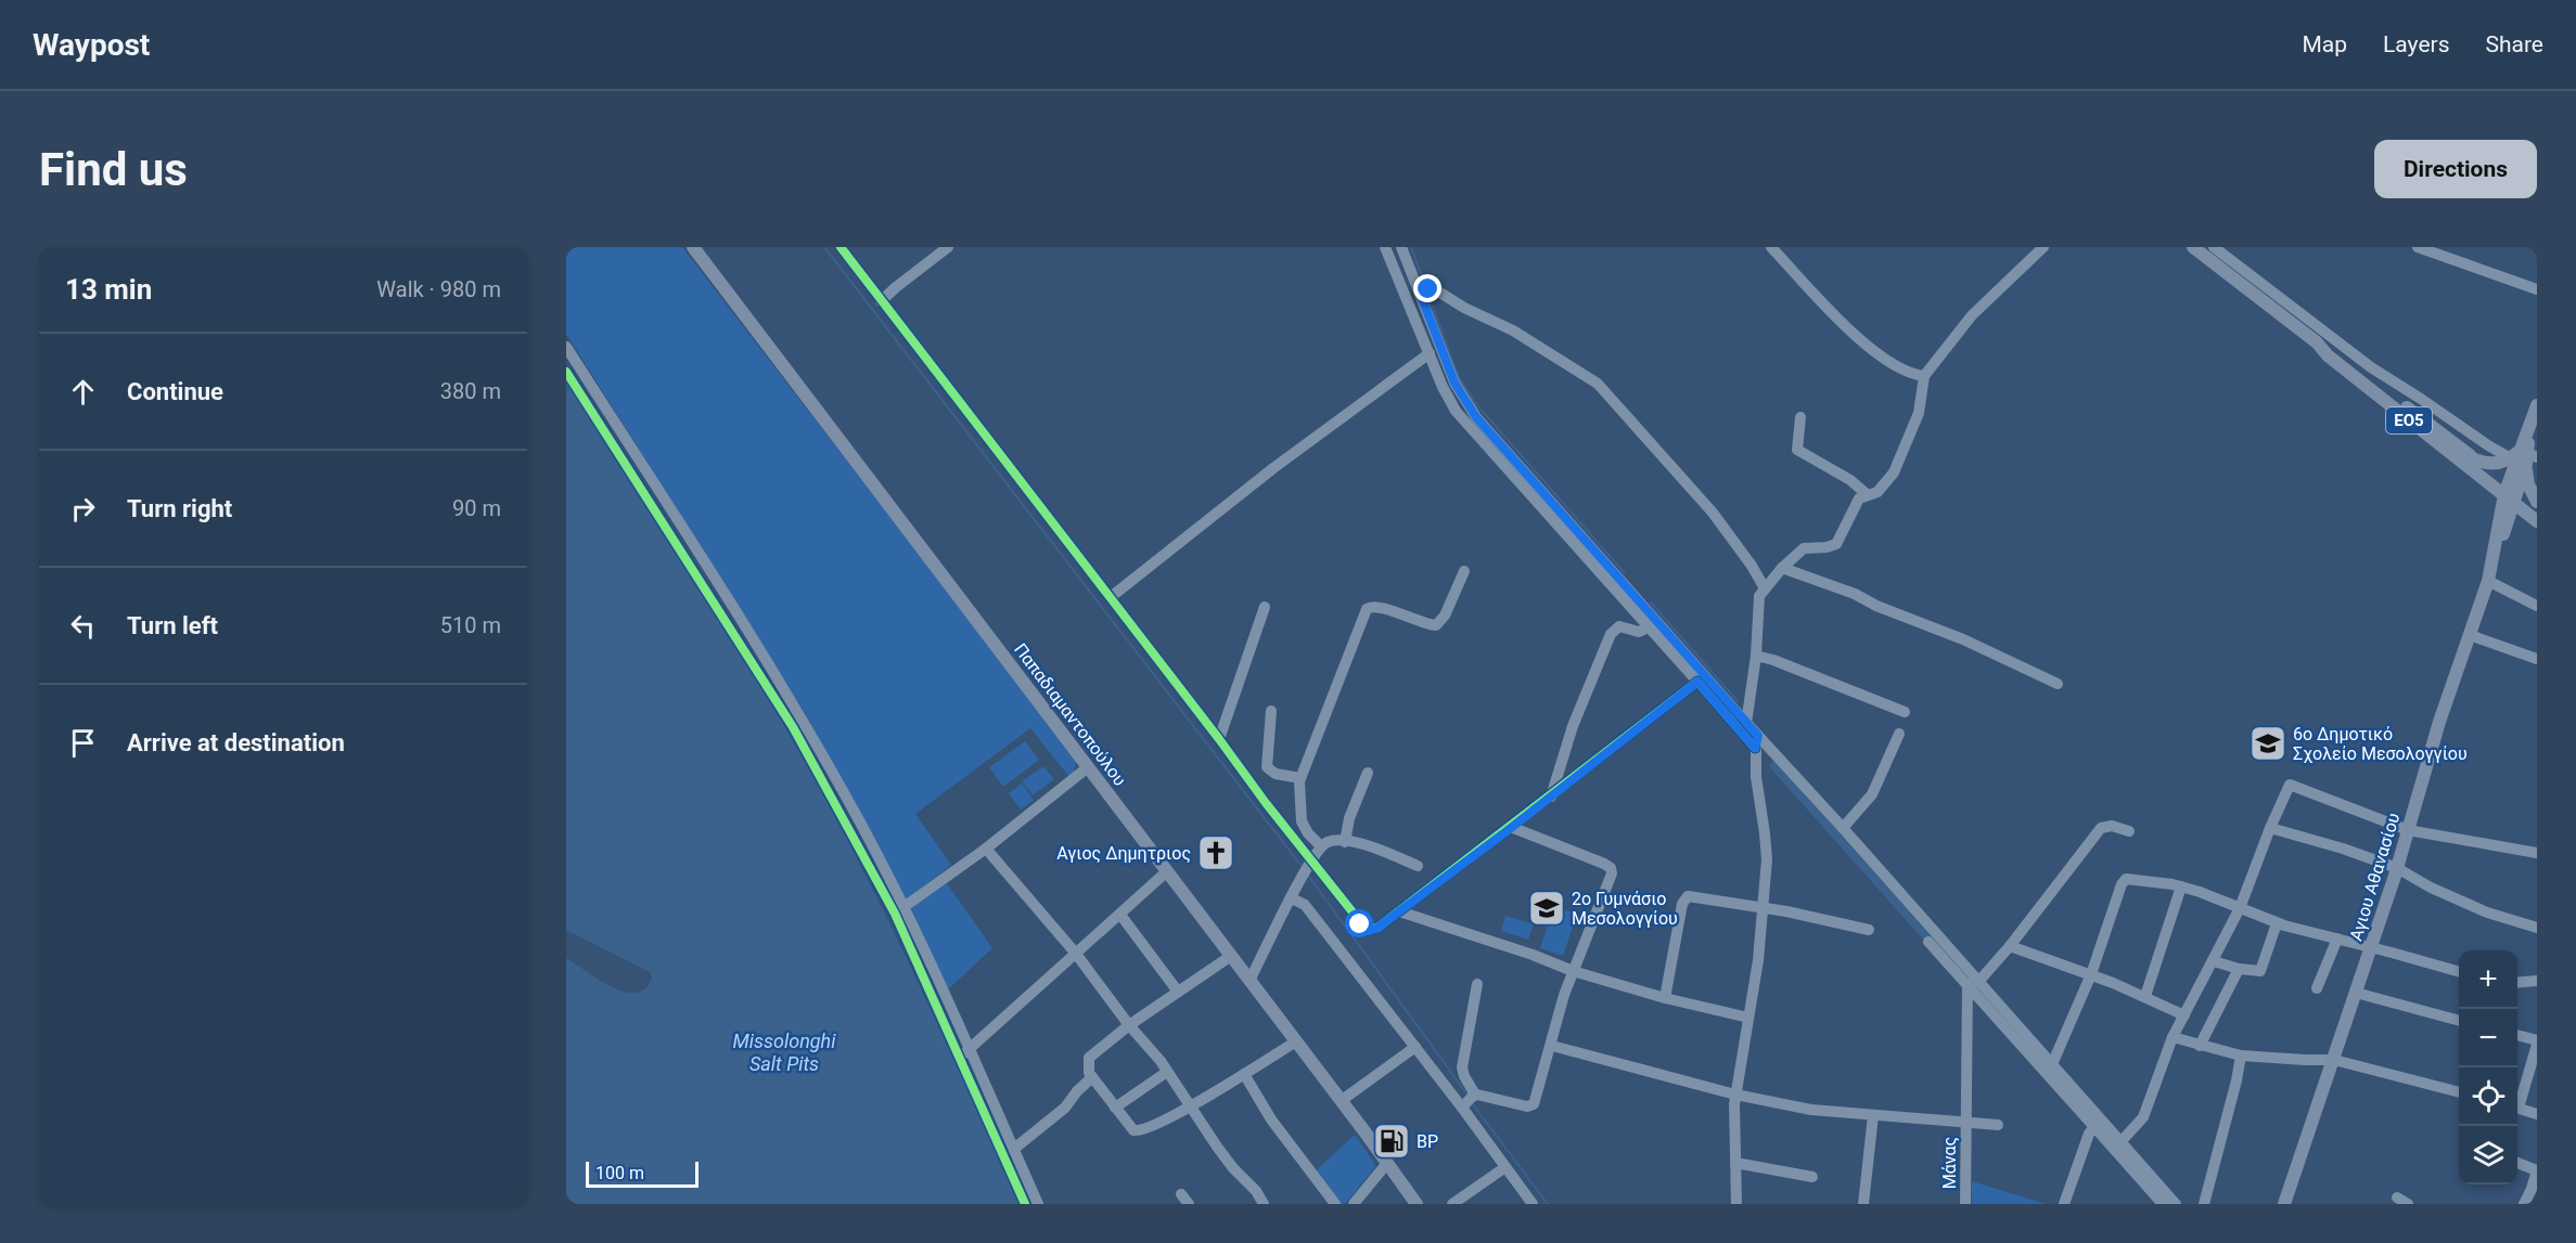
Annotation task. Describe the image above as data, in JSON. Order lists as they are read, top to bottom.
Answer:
{
  "streets": {
    "main road": ["ΕΟ5", "Παπαδιαμαντοπούλου", "Αγιου Αθανασίου"],
    "street": ["Μάνας"]
  },
  "crossings": [
    ["ΕΟ5", "Αγιου Αθανασίου"]
  ],
  "water": ["Missolonghi Salt Pits"],
  "places": {
    "school or university": ["6ο Δημοτικό Σχολείο Μεσολογγίου", "2ο Γυμνάσιο Μεσολογγίου"],
    "church": ["Αγιος Δημητριος"],
    "fuel station": ["BP"]
  },
  "scale_bar": "100 m",
  "page": {
    "header": "Waypost",
    "nav": ["Map", "Layers", "Share"],
    "buttons": "Directions",
    "title": "Find us",
    "heading": ["13 min", "Walk · 980 m"],
    "list": [
      ["Continue", "380 m"],
      ["Turn right", "90 m"],
      ["Turn left", "510 m"],
      "Arrive at destination"
    ],
    "map_buttons": ["+", "−"],
    "scale": "100 m"
  }
}
